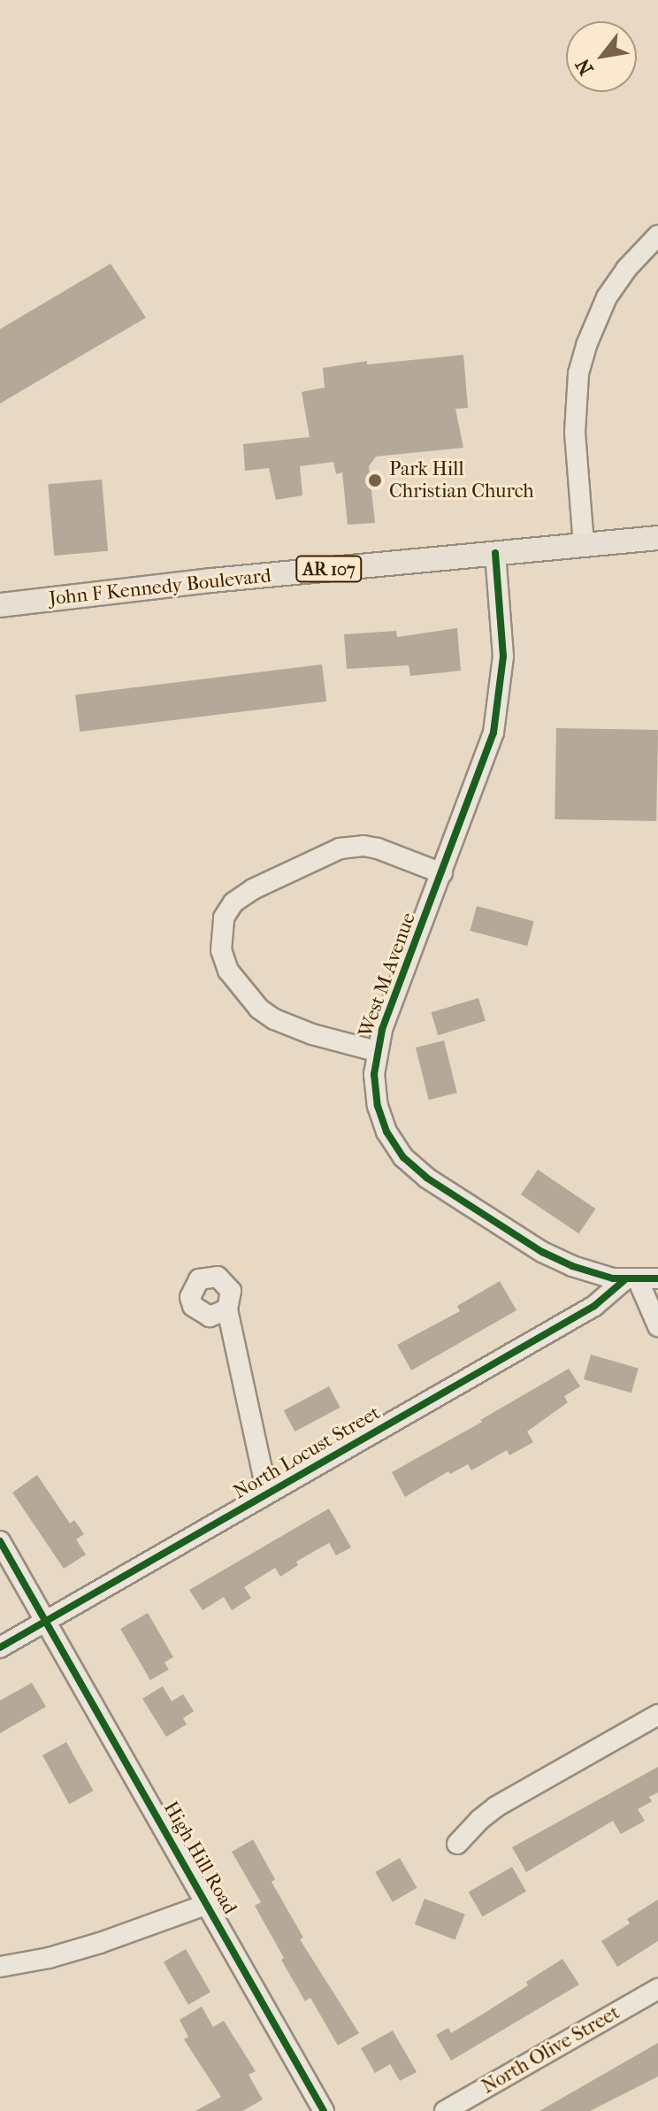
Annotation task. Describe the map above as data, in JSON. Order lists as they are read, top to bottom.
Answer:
{
  "streets": {
    "main road": ["AR 107", "John F Kennedy Boulevard"],
    "street": [
      "West M Avenue",
      "North Locust Street",
      "High Hill Road",
      "North Olive Street"
    ]
  },
  "crossings": [
    ["John F Kennedy Boulevard", "West M Avenue"],
    ["West M Avenue", "North Locust Street"],
    ["North Locust Street", "High Hill Road"]
  ],
  "places": ["Park Hill Christian Church"],
  "north": "bottom left"
}
